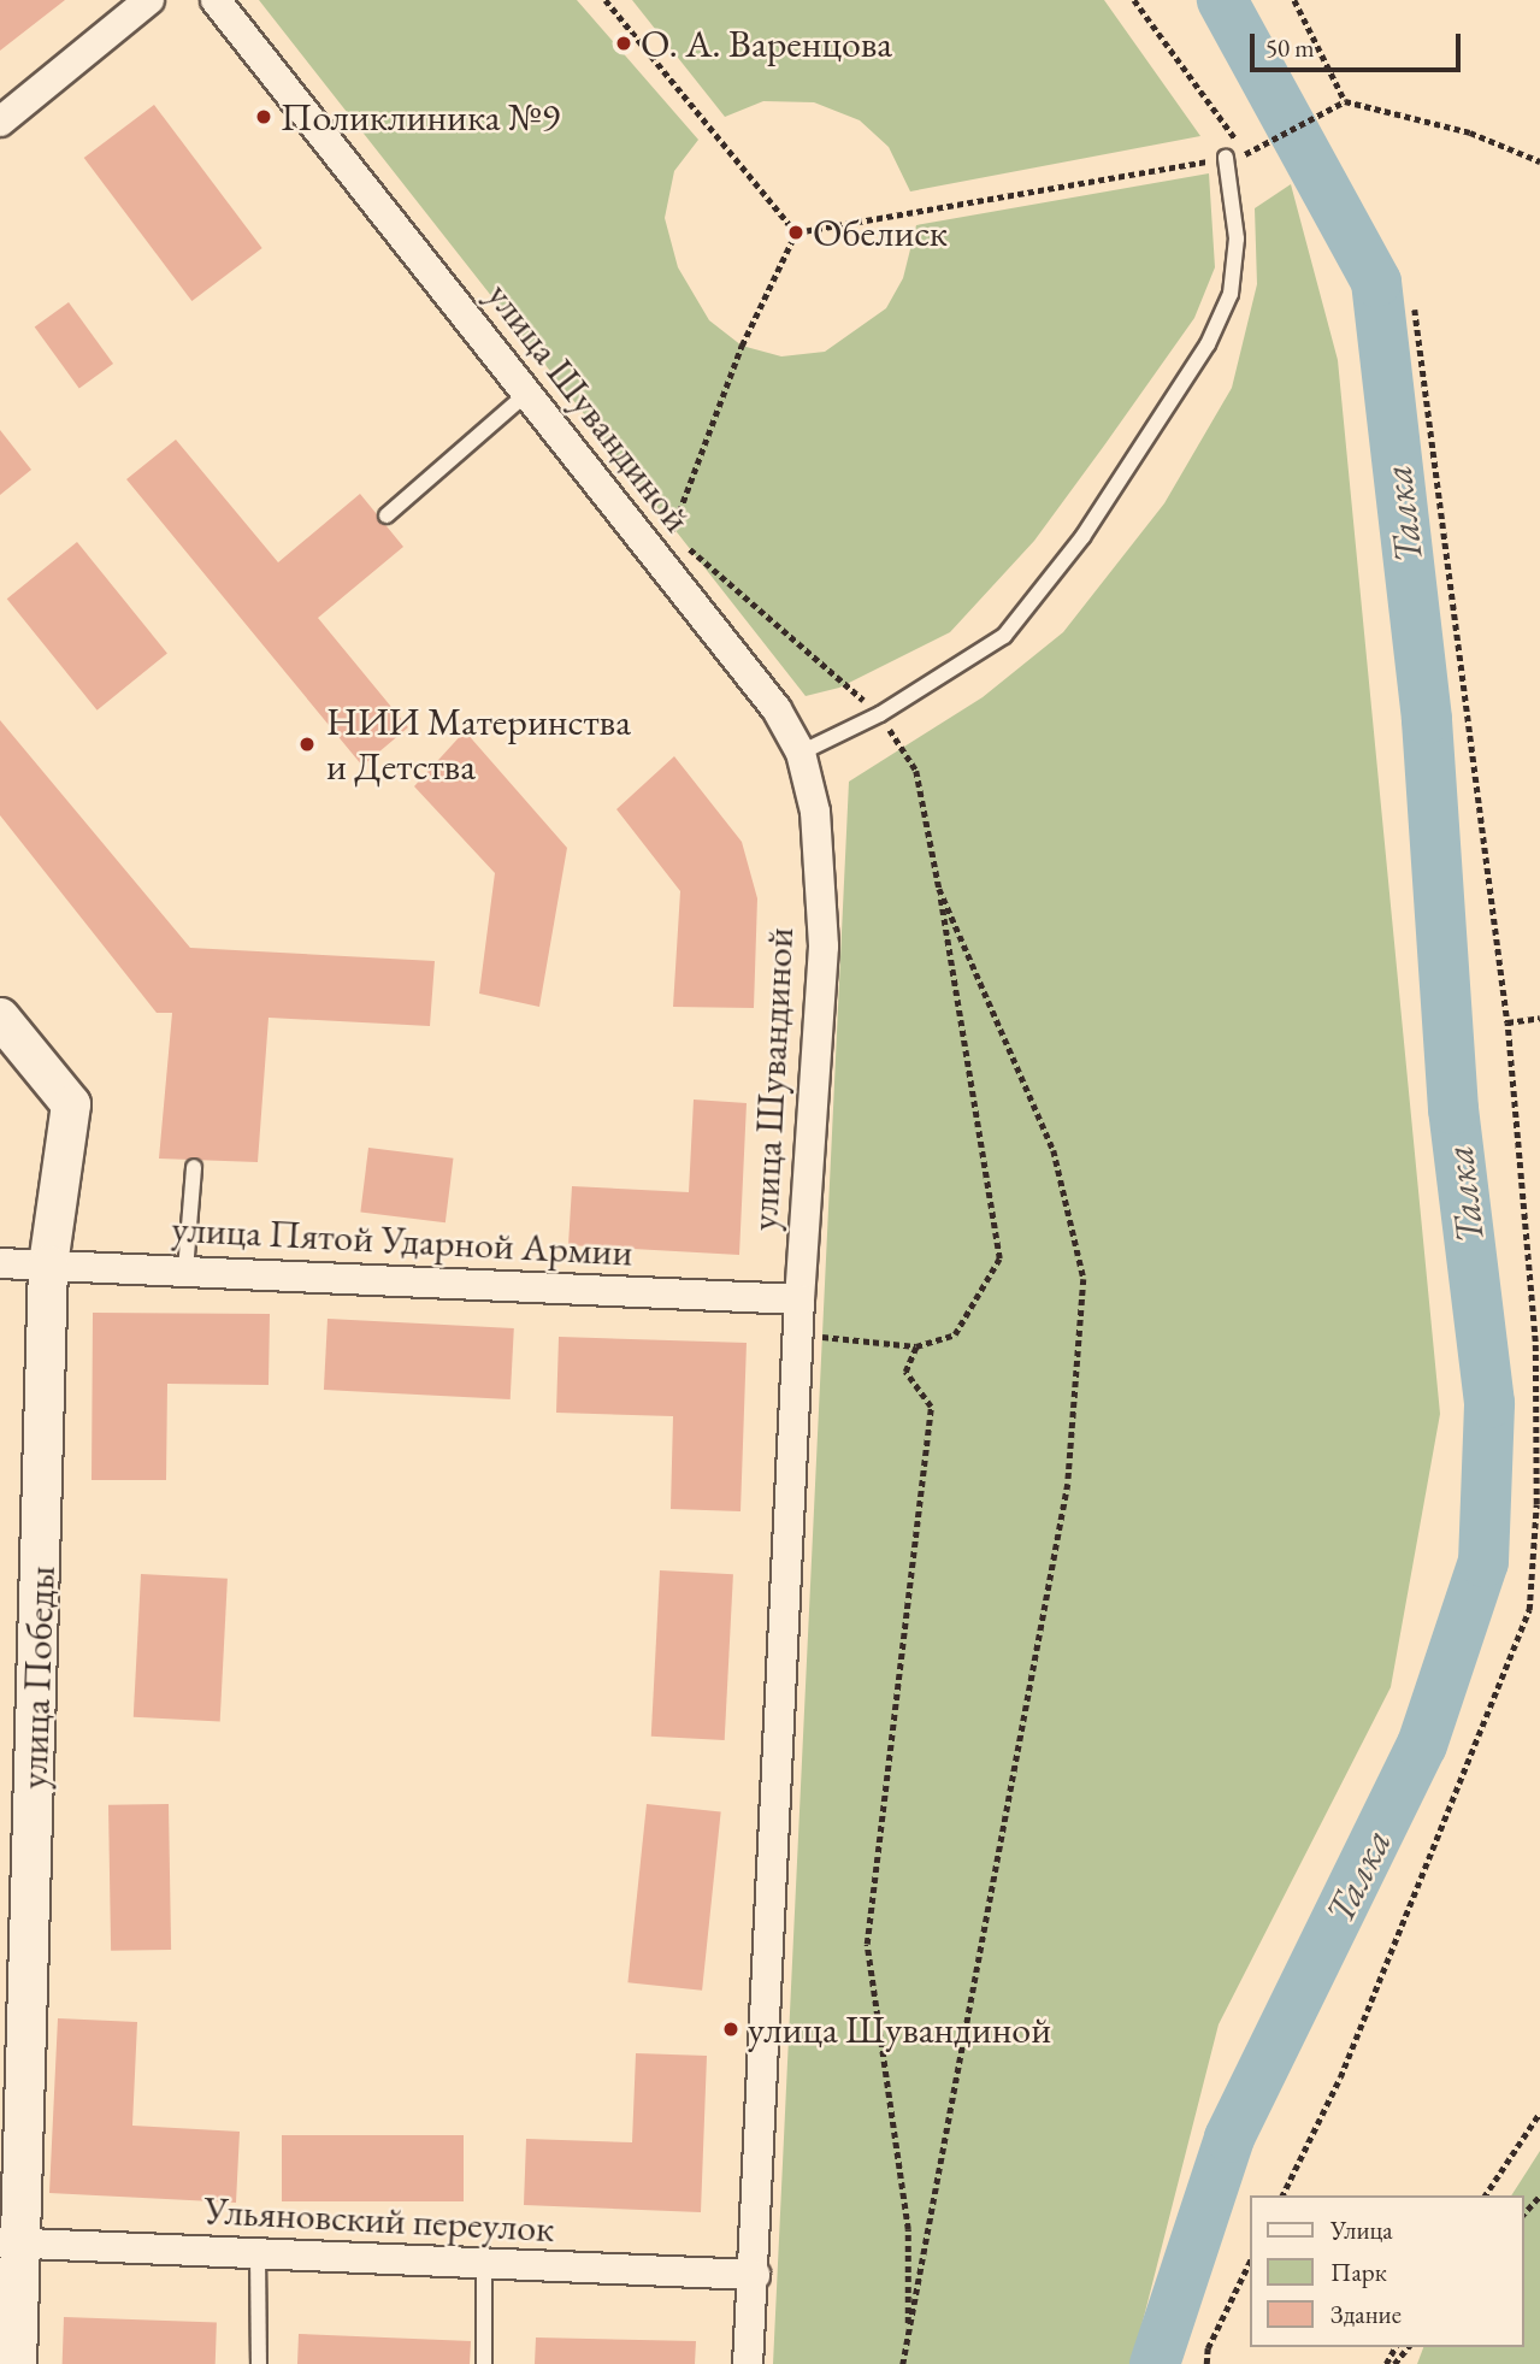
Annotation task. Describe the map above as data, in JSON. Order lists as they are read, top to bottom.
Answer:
{
  "streets": {
    "street": [
      "улица Шувандиной",
      "улица Пятой Ударной Армии",
      "улица Победы",
      "Ульяновский переулок"
    ]
  },
  "crossings": [
    ["улица Шувандиной", "улица Пятой Ударной Армии"],
    ["улица Шувандиной", "Ульяновский переулок"],
    ["улица Пятой Ударной Армии", "улица Победы"],
    ["улица Победы", "Ульяновский переулок"]
  ],
  "water": ["Талка"],
  "places": [
    "О. А. Варенцова",
    "Поликлиника №9",
    "Обелиск",
    "НИИ Материнства и Детства",
    "улица Шувандиной"
  ],
  "legend": ["Улица", "Парк", "Здание"],
  "scale_bar": "50 m"
}
